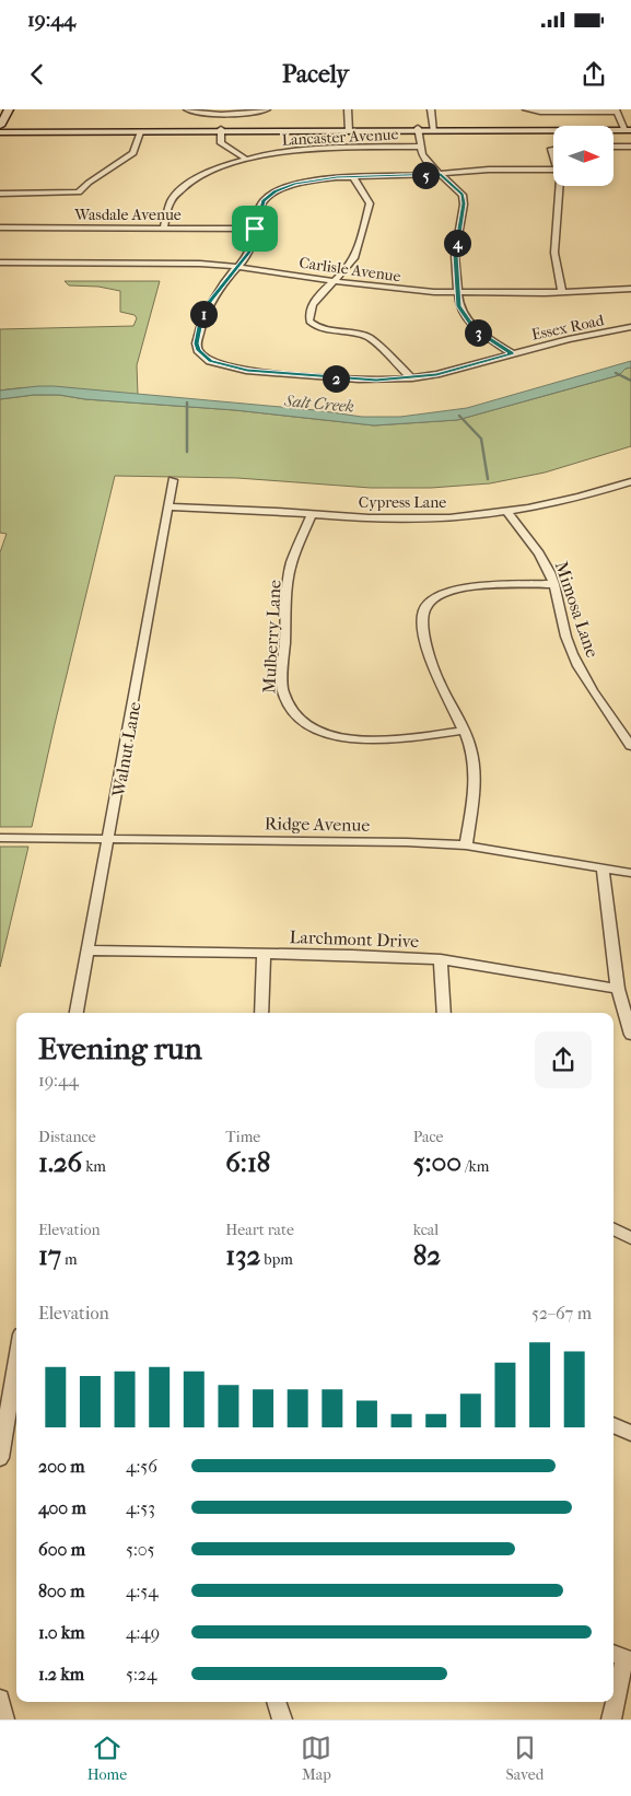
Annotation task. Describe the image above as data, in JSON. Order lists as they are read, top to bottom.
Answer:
{
  "streets": {
    "street": [
      "Lancaster Avenue",
      "Wasdale Avenue",
      "Carlisle Avenue",
      "Essex Road",
      "Cypress Lane",
      "Mimosa Lane",
      "Mulberry Lane",
      "Walnut Lane",
      "Ridge Avenue",
      "Larchmont Drive"
    ]
  },
  "crossings": [
    ["Lancaster Avenue", "Wasdale Avenue"],
    ["Carlisle Avenue", "Essex Road"],
    ["Cypress Lane", "Mimosa Lane"],
    ["Cypress Lane", "Mulberry Lane"],
    ["Cypress Lane", "Walnut Lane"],
    ["Walnut Lane", "Ridge Avenue"],
    ["Walnut Lane", "Larchmont Drive"]
  ],
  "water": ["Salt Creek"],
  "north": "right",
  "page": {
    "status": "19:44",
    "header": "Pacely",
    "pins": [
      "5",
      "4",
      "1",
      "3",
      "2"
    ],
    "heading": ["Evening run", "19:44"],
    "stats": [
      ["Distance", "1.26 km"],
      ["Time", "6:18"],
      ["Pace", "5:00 /km"],
      ["Elevation", "17 m"],
      ["Heart rate", "132 bpm"],
      ["kcal", "82"]
    ],
    "chart": ["Elevation", "52–67 m"],
    "list": [
      {
        "name": "200 m",
        "note": "4:56"
      },
      {
        "name": "400 m",
        "note": "4:53"
      },
      {
        "name": "600 m",
        "note": "5:05"
      },
      {
        "name": "800 m",
        "note": "4:54"
      },
      {
        "name": "1.0 km",
        "note": "4:49"
      },
      {
        "name": "1.2 km",
        "note": "5:24"
      }
    ],
    "tabs": ["Home", "Map", "Saved"]
  }
}
